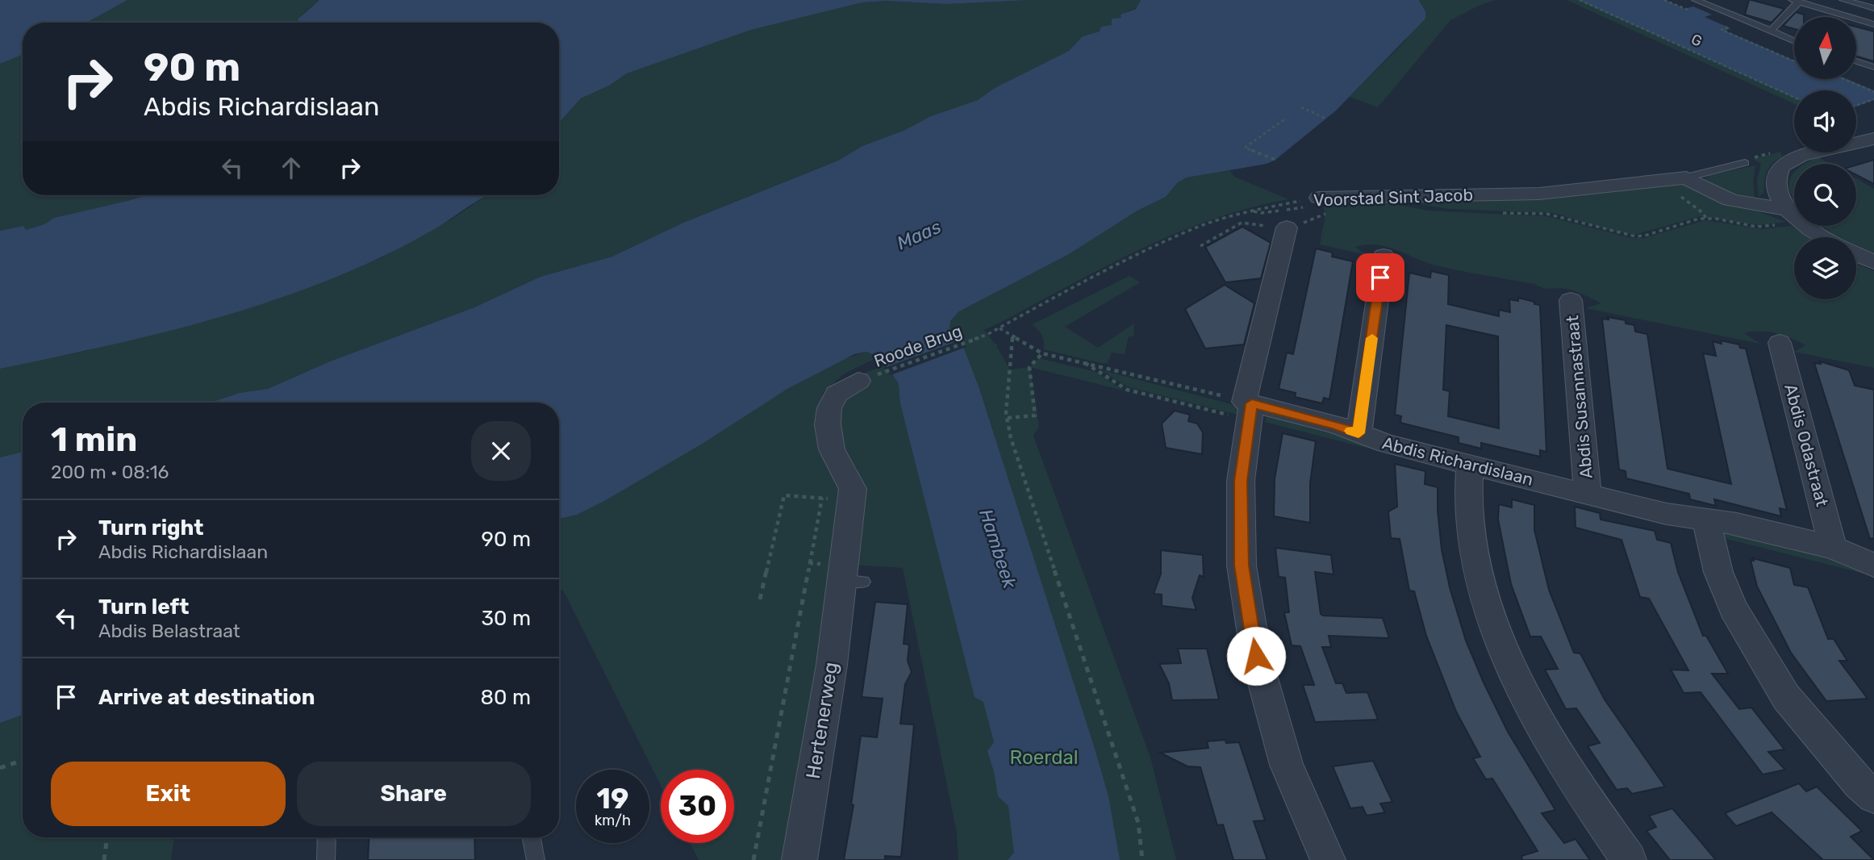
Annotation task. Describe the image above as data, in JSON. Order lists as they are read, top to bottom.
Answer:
{
  "streets": {
    "street": [
      "Voorstad Sint Jacob",
      "Abdis Susannastraat",
      "Abdis Odastraat",
      "Abdis Richardislaan",
      "Hertenerweg"
    ],
    "path": ["G", "Roode Brug"]
  },
  "crossings": [
    ["Voorstad Sint Jacob", "Roode Brug"],
    ["Roode Brug", "Hertenerweg"],
    ["Abdis Susannastraat", "Abdis Richardislaan"],
    ["Abdis Odastraat", "Abdis Richardislaan"]
  ],
  "water": ["Maas", "Hambeek"],
  "parks": ["Roerdal"],
  "north": "top",
  "page": {
    "turn": ["90 m", "Abdis Richardislaan"],
    "heading": ["1 min", "200 m · 08:16"],
    "list": [
      {
        "name": "Turn right",
        "note": "Abdis Richardislaan",
        "value": "90 m"
      },
      {
        "name": "Turn left",
        "note": "Abdis Belastraat",
        "value": "30 m"
      },
      {
        "name": "Arrive at destination",
        "value": "80 m"
      }
    ],
    "buttons": ["Exit", "Share"],
    "speed": "19 km/h",
    "limit": "30"
  }
}
